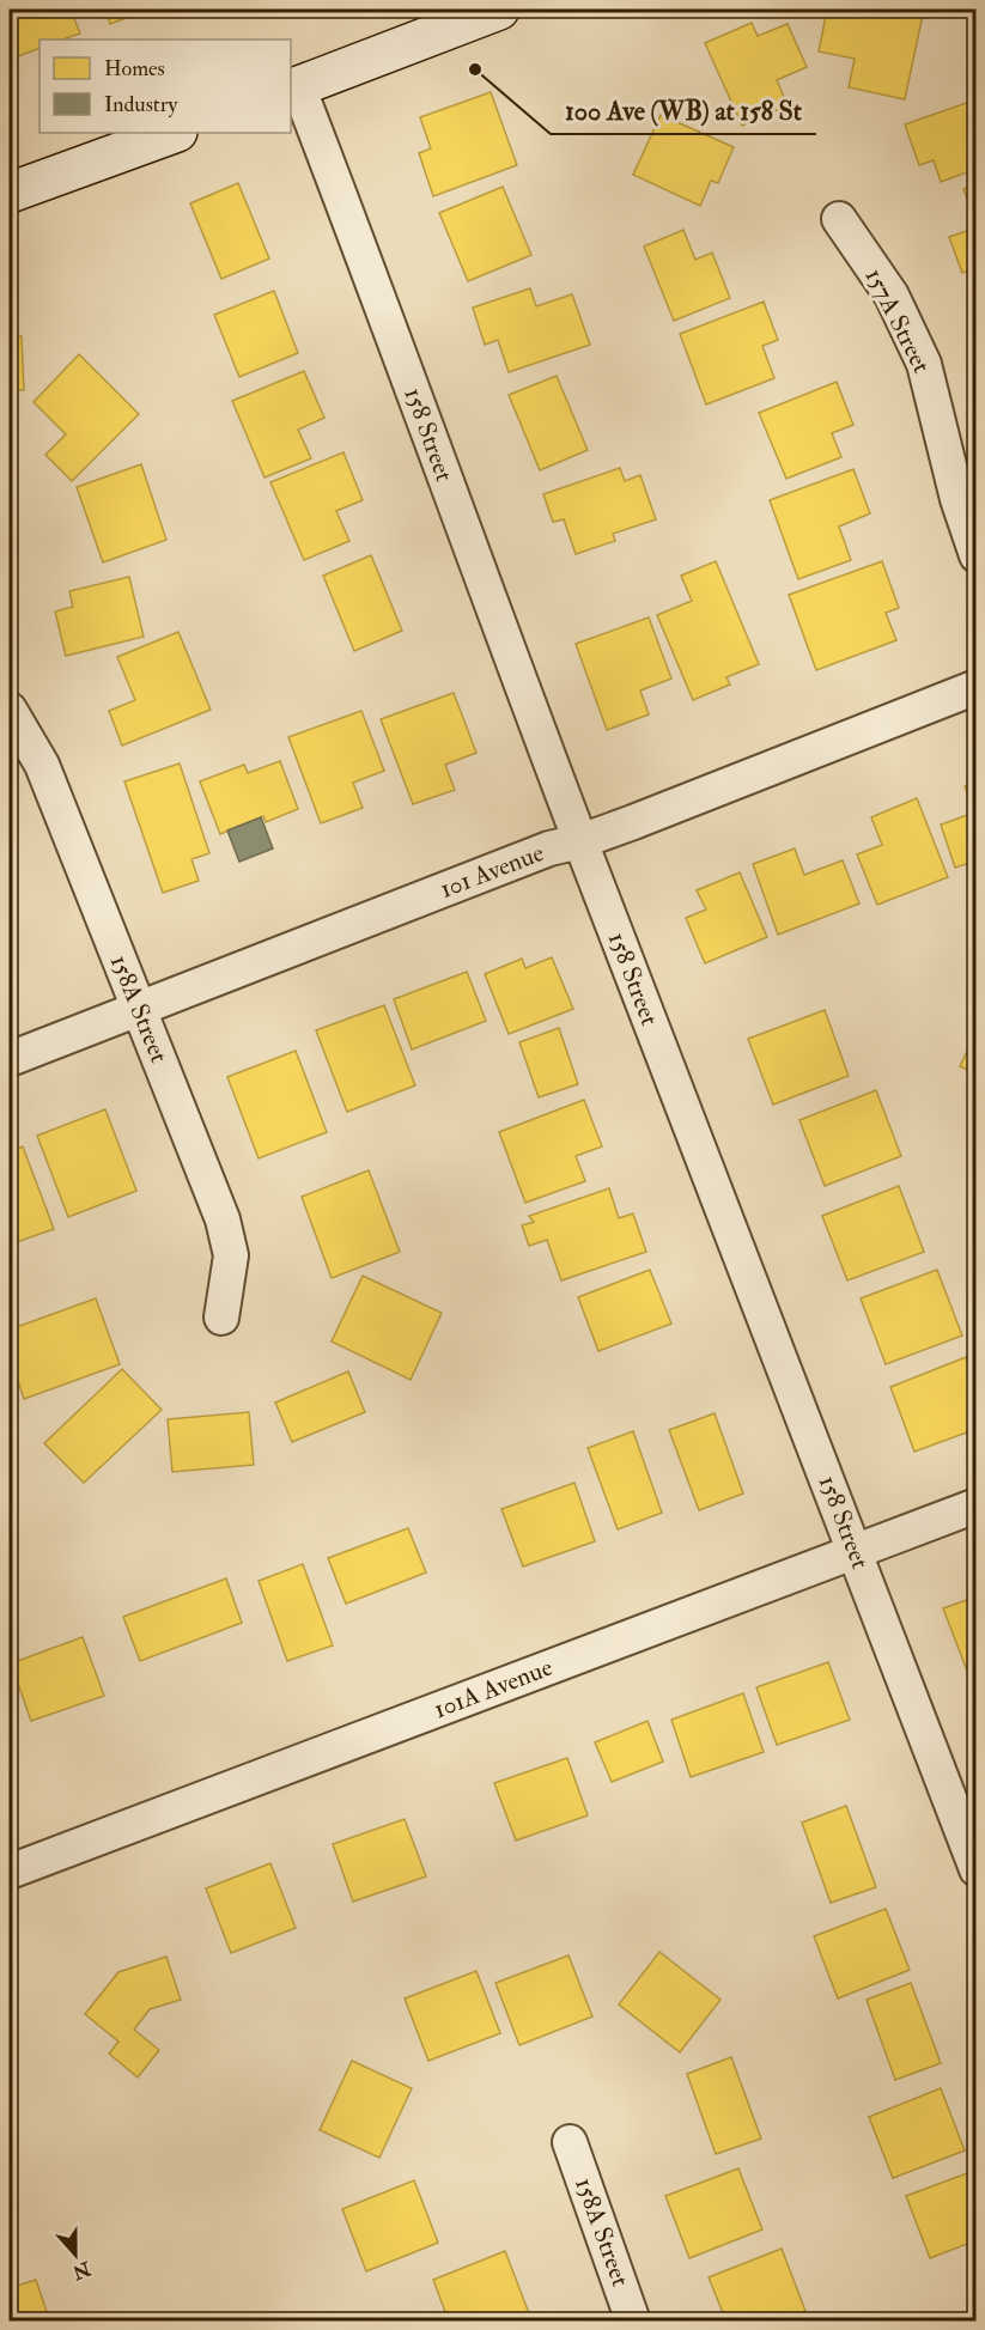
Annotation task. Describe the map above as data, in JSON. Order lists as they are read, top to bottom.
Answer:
{
  "streets": {
    "street": [
      "157A Street",
      "158 Street",
      "101 Avenue",
      "158A Street",
      "101A Avenue"
    ]
  },
  "crossings": [
    ["158 Street", "101 Avenue"],
    ["158 Street", "101A Avenue"],
    ["101 Avenue", "158A Street"]
  ],
  "places": ["100 Ave (WB) at 158 St"],
  "legend": ["Homes", "Industry"],
  "north": "bottom"
}
